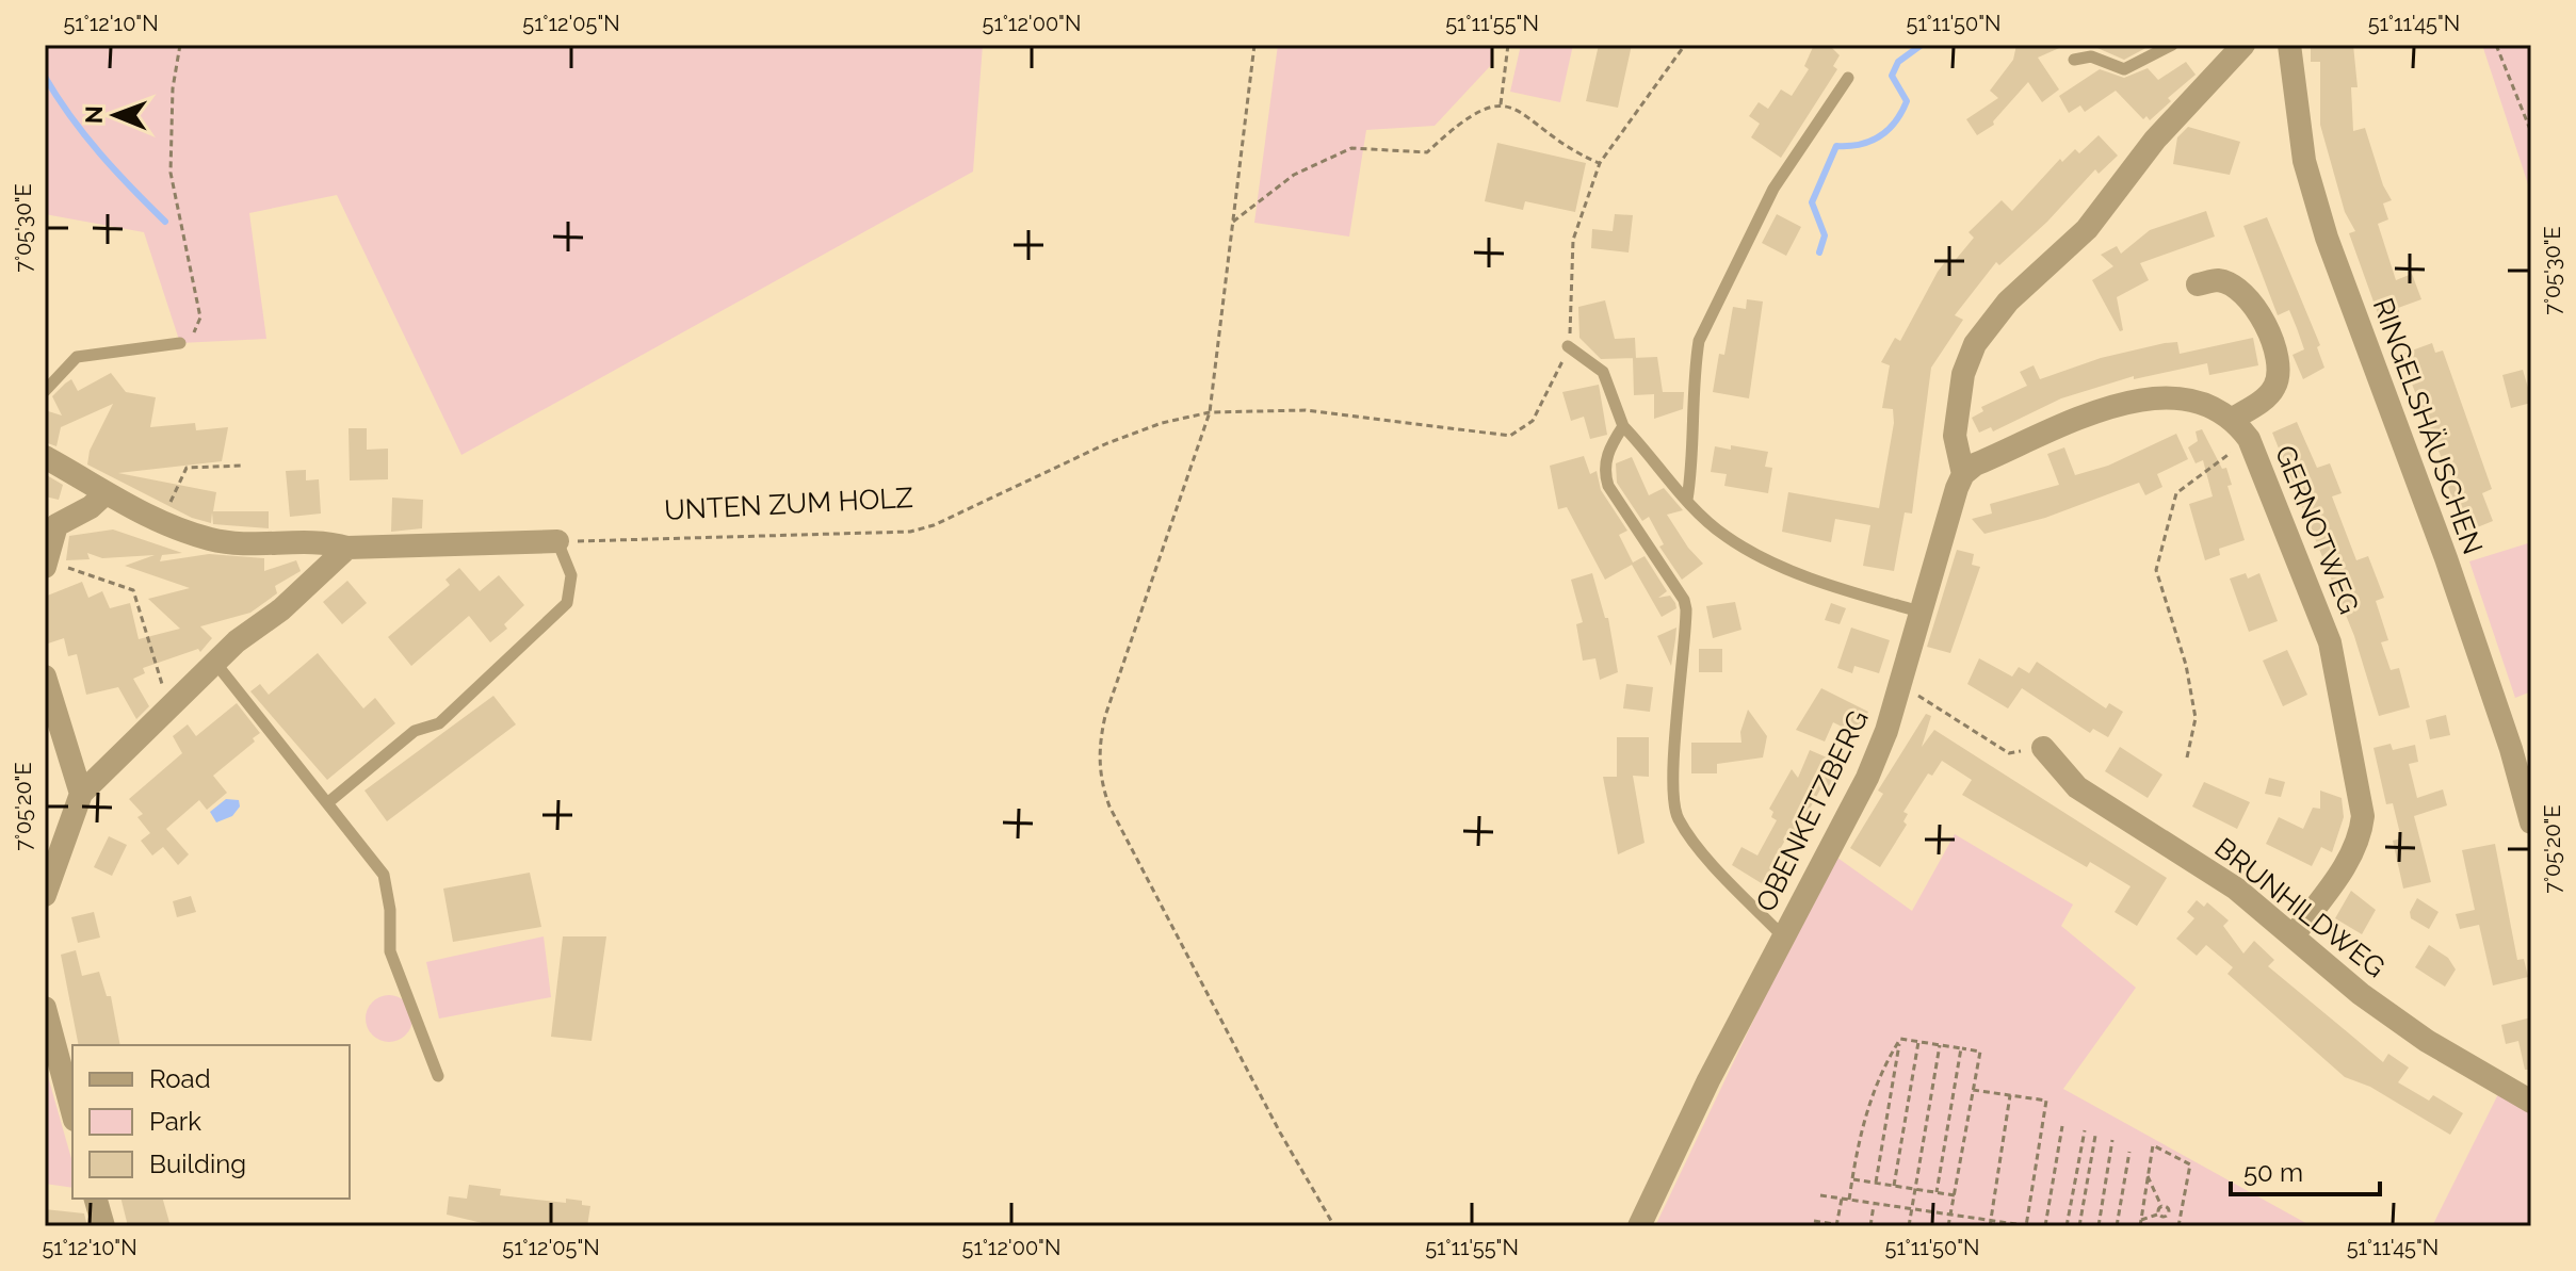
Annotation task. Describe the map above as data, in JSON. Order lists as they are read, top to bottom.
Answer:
{
  "streets": {
    "street": [
      "RINGELSHÄUSCHEN",
      "GERNOTWEG",
      "OBENKETZBERG",
      "BRUNHILDWEG"
    ],
    "path": ["UNTEN ZUM HOLZ"]
  },
  "crossings": [
    ["GERNOTWEG", "OBENKETZBERG"],
    ["GERNOTWEG", "BRUNHILDWEG"]
  ],
  "legend": ["Road", "Park", "Building"],
  "scale_bar": "50 m",
  "north": "left",
  "coordinates": [
    "51°12'10\"N",
    "51°12'05\"N",
    "51°12'00\"N",
    "51°11'55\"N",
    "51°11'50\"N",
    "51°11'45\"N",
    "7°05'30\"E",
    "7°05'20\"E"
  ]
}
